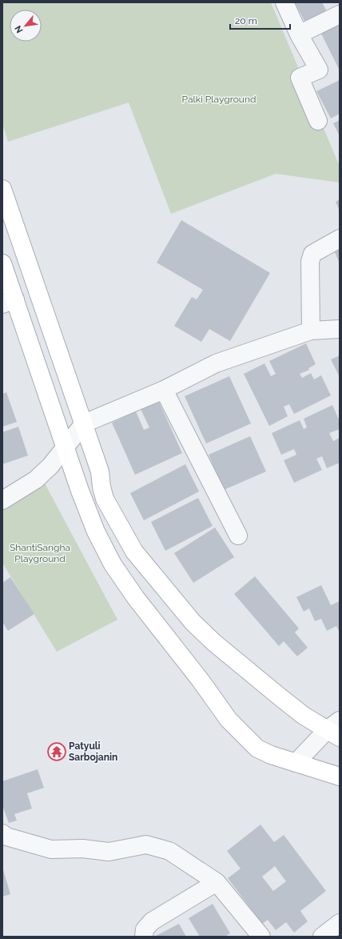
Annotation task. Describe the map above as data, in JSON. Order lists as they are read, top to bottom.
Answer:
{
  "parks": ["Palki Playground", "ShantiSangha Playground"],
  "places": {
    "temple": ["Patyuli Sarbojanin"]
  },
  "scale_bar": "20 m",
  "north": "bottom left"
}
